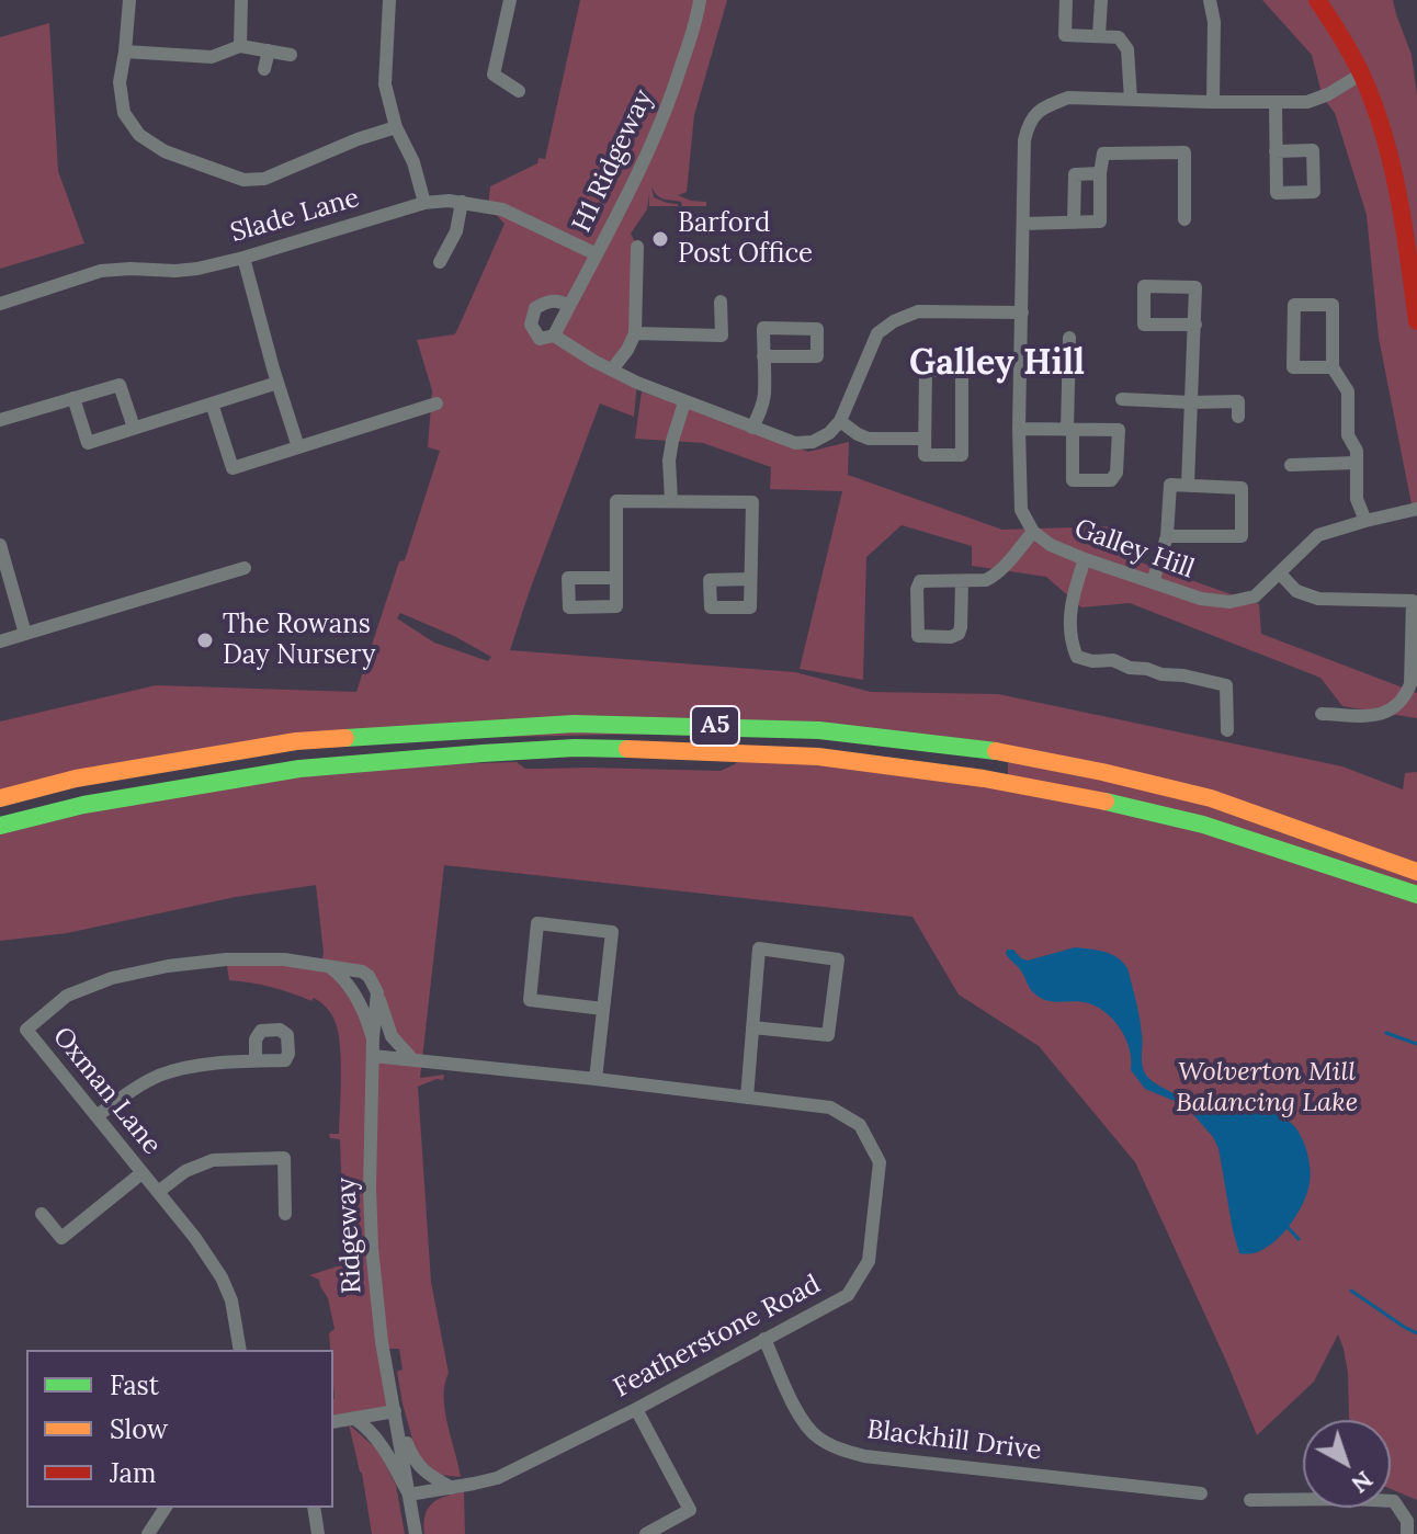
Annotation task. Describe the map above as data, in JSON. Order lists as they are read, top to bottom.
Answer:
{
  "streets": {
    "main road": ["A5"],
    "street": [
      "H1 Ridgeway",
      "Slade Lane",
      "Galley Hill",
      "Oxman Lane",
      "Ridgeway",
      "Featherstone Road",
      "Blackhill Drive"
    ]
  },
  "crossings": [
    ["H1 Ridgeway", "Slade Lane"],
    ["Ridgeway", "Featherstone Road"],
    ["Featherstone Road", "Blackhill Drive"]
  ],
  "districts": ["Galley Hill"],
  "parks": ["Wolverton Mill Balancing Lake"],
  "places": ["Barford Post Office", "The Rowans Day Nursery"],
  "legend": ["Fast", "Slow", "Jam"],
  "north": "bottom right"
}
